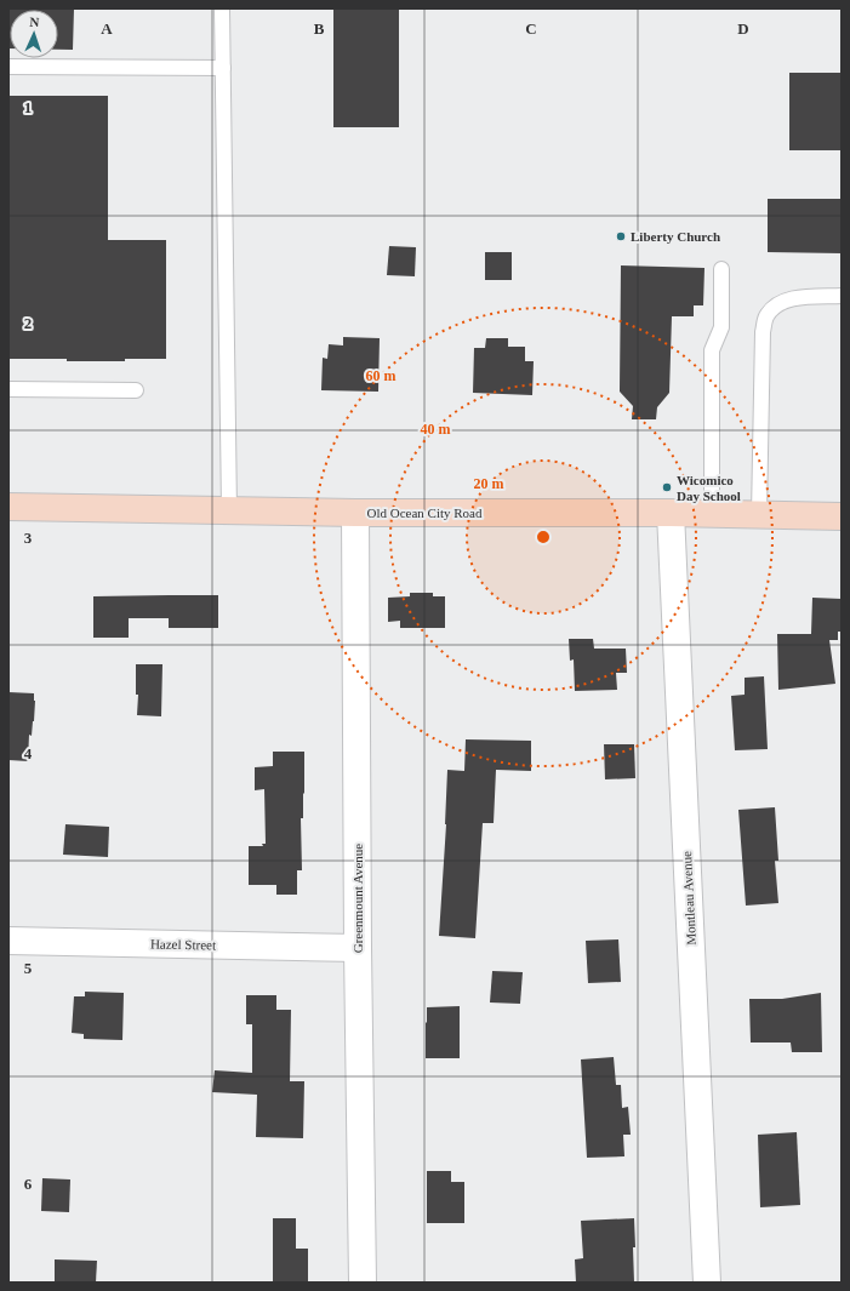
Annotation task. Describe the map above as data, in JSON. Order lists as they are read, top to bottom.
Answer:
{
  "streets": {
    "main road": ["Old Ocean City Road"],
    "street": ["Greenmount Avenue", "Montleau Avenue", "Hazel Street"]
  },
  "crossings": [
    ["Old Ocean City Road", "Greenmount Avenue"],
    ["Old Ocean City Road", "Montleau Avenue"],
    ["Greenmount Avenue", "Hazel Street"]
  ],
  "places": ["Liberty Church", "Wicomico Day School"],
  "north": "top",
  "grid": {
    "columns": [
      "A",
      "B",
      "C",
      "D"
    ],
    "rows": [
      "1",
      "2",
      "3",
      "4",
      "5",
      "6"
    ]
  },
  "rings": ["60 m", "40 m", "20 m"]
}
